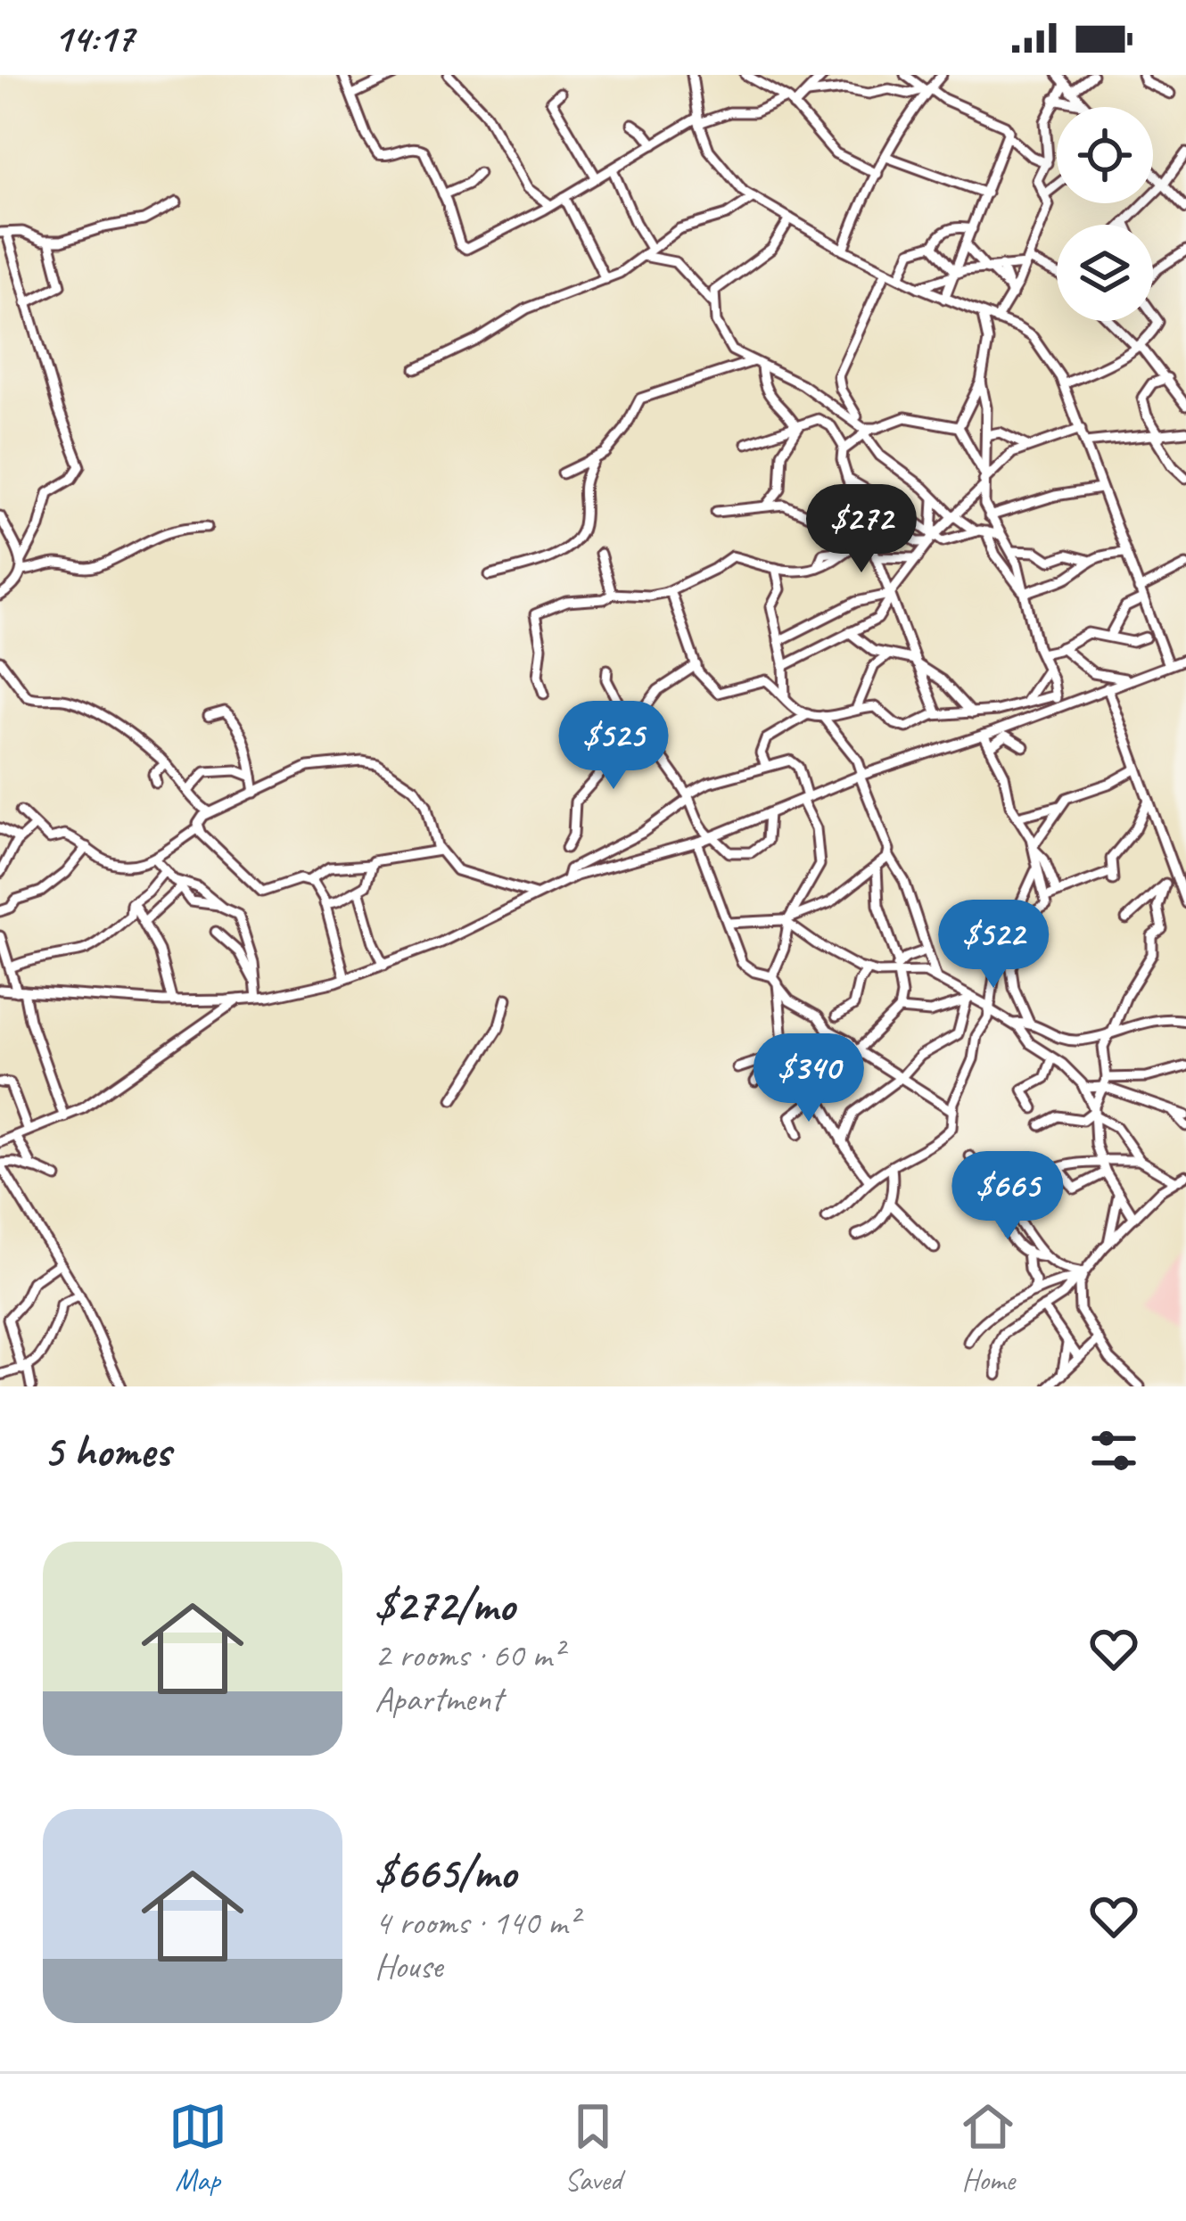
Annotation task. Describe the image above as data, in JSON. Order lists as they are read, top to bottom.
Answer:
{
  "page": {
    "status": "14:17",
    "price": [
      "$272",
      "$525",
      "$522",
      "$340",
      "$665"
    ],
    "heading": "5 homes",
    "list": [
      {
        "name": "$272/mo",
        "note": "2 rooms · 60 m² · Apartment"
      },
      {
        "name": "$665/mo",
        "note": "4 rooms · 140 m² · House"
      }
    ],
    "tabs": ["Map", "Saved", "Home"]
  }
}
